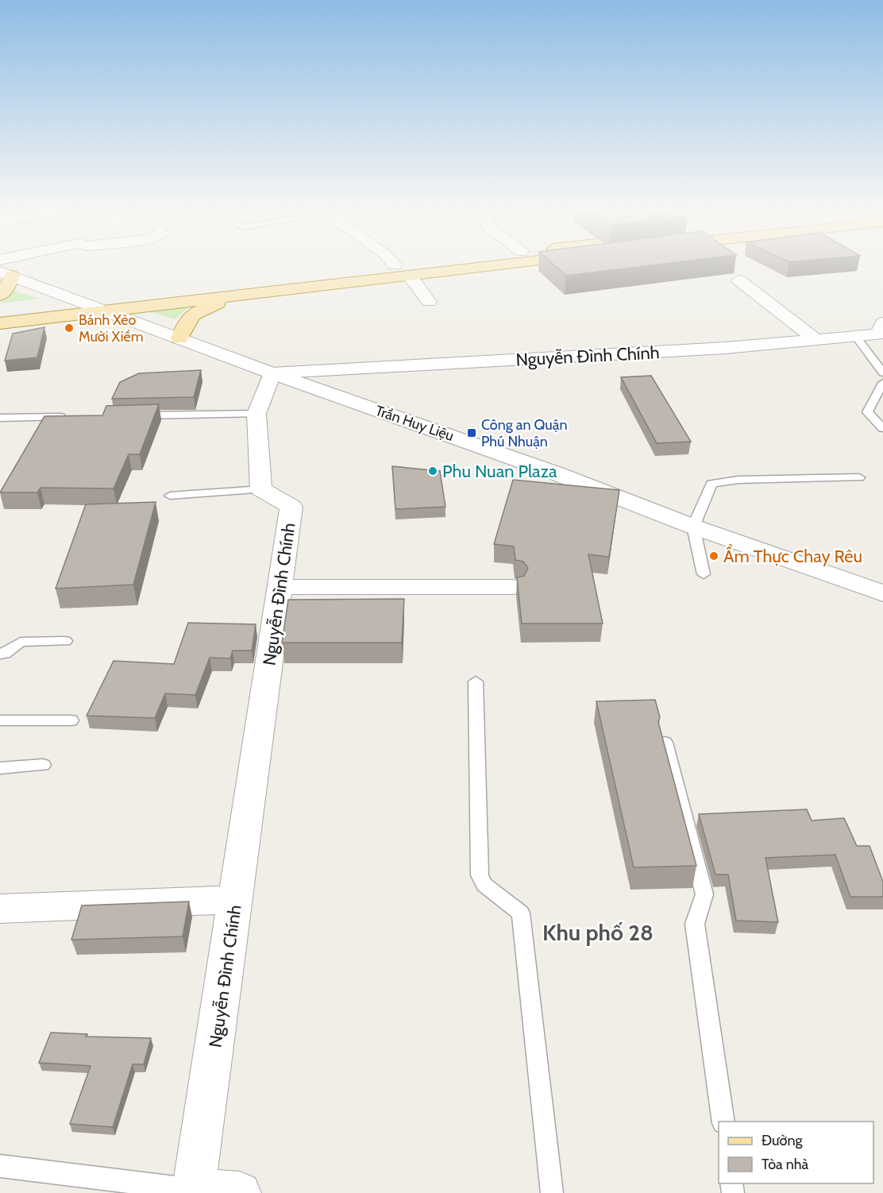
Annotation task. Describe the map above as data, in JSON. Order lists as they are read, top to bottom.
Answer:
{
  "streets": {
    "street": ["Nguyễn Đình Chính", "Trần Huy Liệu"]
  },
  "crossings": [
    ["Nguyễn Đình Chính", "Trần Huy Liệu"]
  ],
  "districts": ["Khu phố 28"],
  "places": {
    "other": ["Bánh Xèo Mười Xiềm", "Phu Nuan Plaza", "Ẩm Thực Chay Rêu"],
    "transit": ["Công an Quận Phú Nhuận"]
  },
  "legend": ["Đường", "Tòa nhà"]
}
